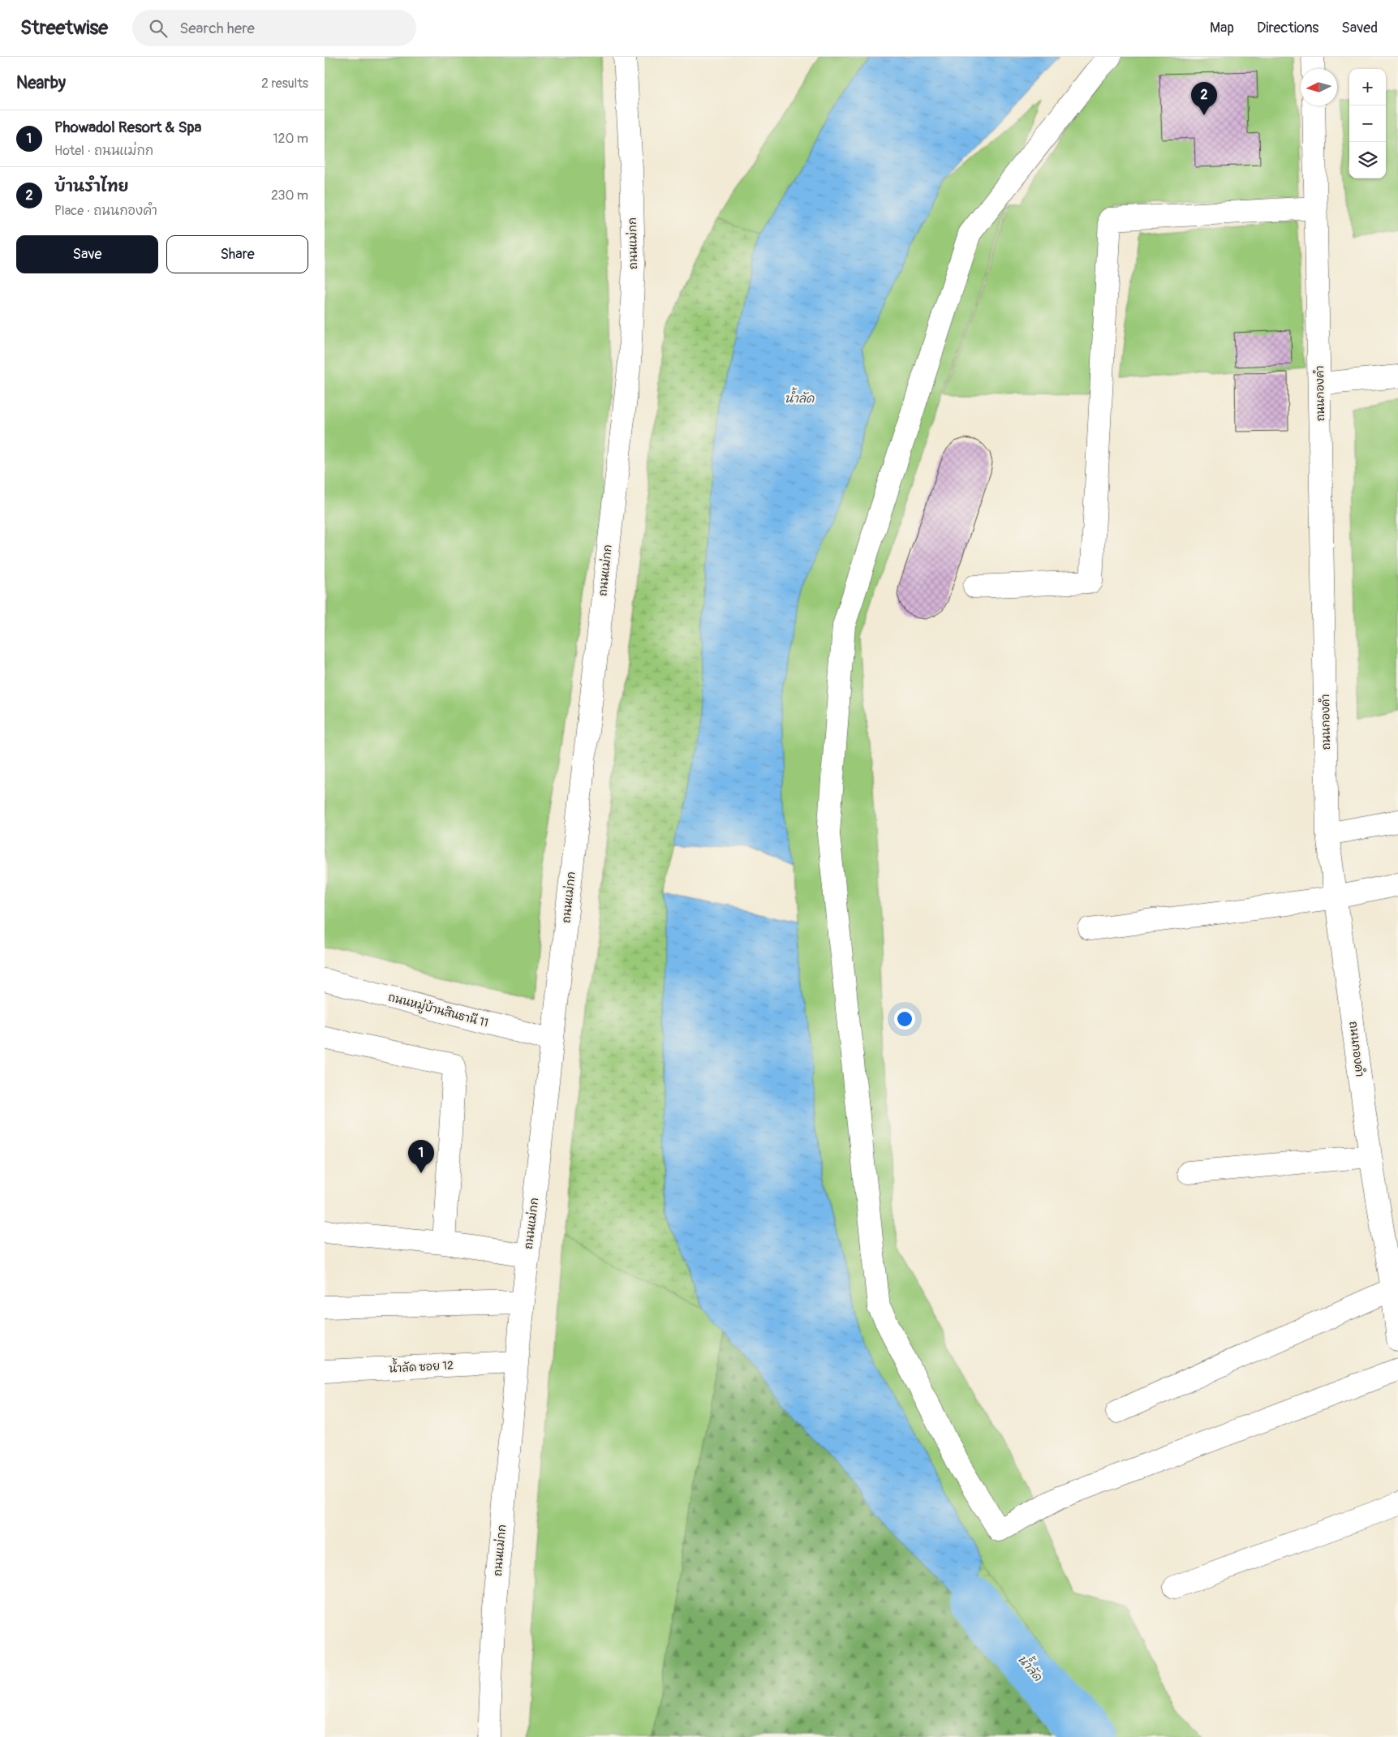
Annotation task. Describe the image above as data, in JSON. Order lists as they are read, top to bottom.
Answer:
{
  "streets": {
    "street": [
      "ถนนแม่กก",
      "ถนนกองคำ",
      "ถนนหมู่บ้านสินธานี 11",
      "น้ำลัด ซอย 12"
    ]
  },
  "crossings": [
    ["ถนนแม่กก", "ถนนหมู่บ้านสินธานี 11"],
    ["ถนนแม่กก", "น้ำลัด ซอย 12"]
  ],
  "water": ["น้ำลัด"],
  "north": "left",
  "page": {
    "header": "Streetwise",
    "search": "Search here",
    "nav": ["Map", "Directions", "Saved"],
    "heading": ["Nearby", "2 results"],
    "map_buttons": ["+", "−"],
    "pins": ["2", "1"],
    "list": [
      {
        "mark": "1",
        "name": "Phowadol Resort & Spa",
        "note": "Hotel · ถนนแม่กก",
        "value": "120 m"
      },
      {
        "mark": "2",
        "name": "บ้านรำไทย",
        "note": "Place · ถนนกองคำ",
        "value": "230 m"
      }
    ],
    "buttons": ["Save", "Share"]
  }
}
